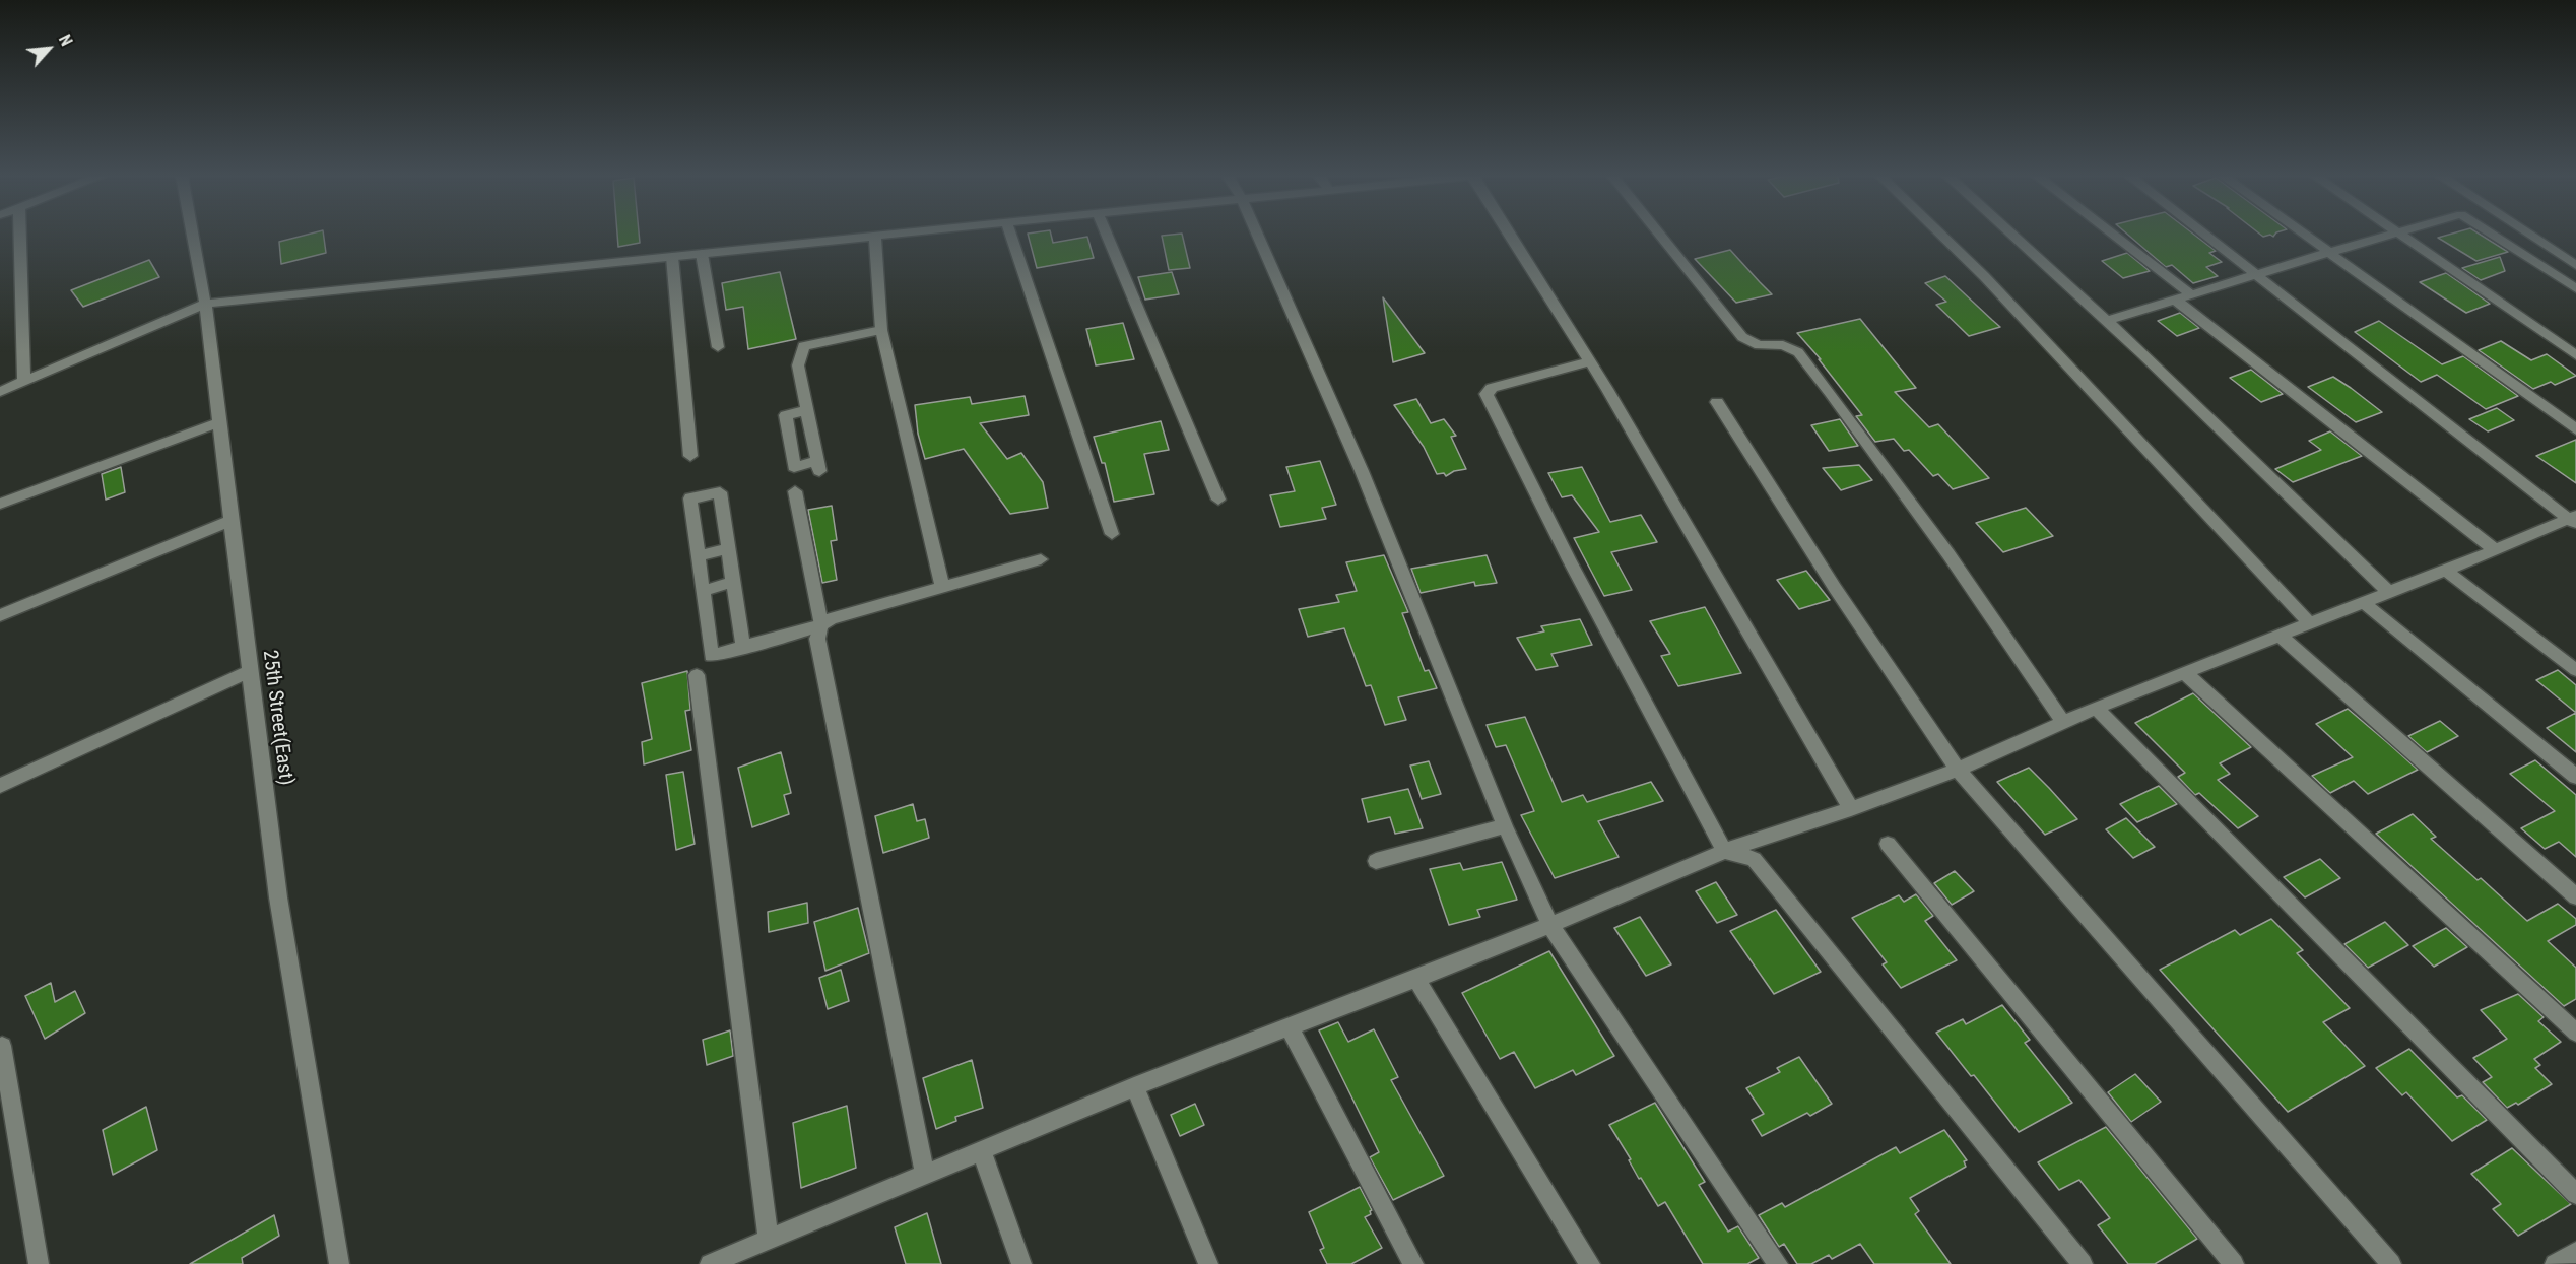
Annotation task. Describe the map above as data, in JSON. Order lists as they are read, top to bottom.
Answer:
{
  "streets": {
    "street": ["25th Street(East)"]
  },
  "north": "top right"
}
